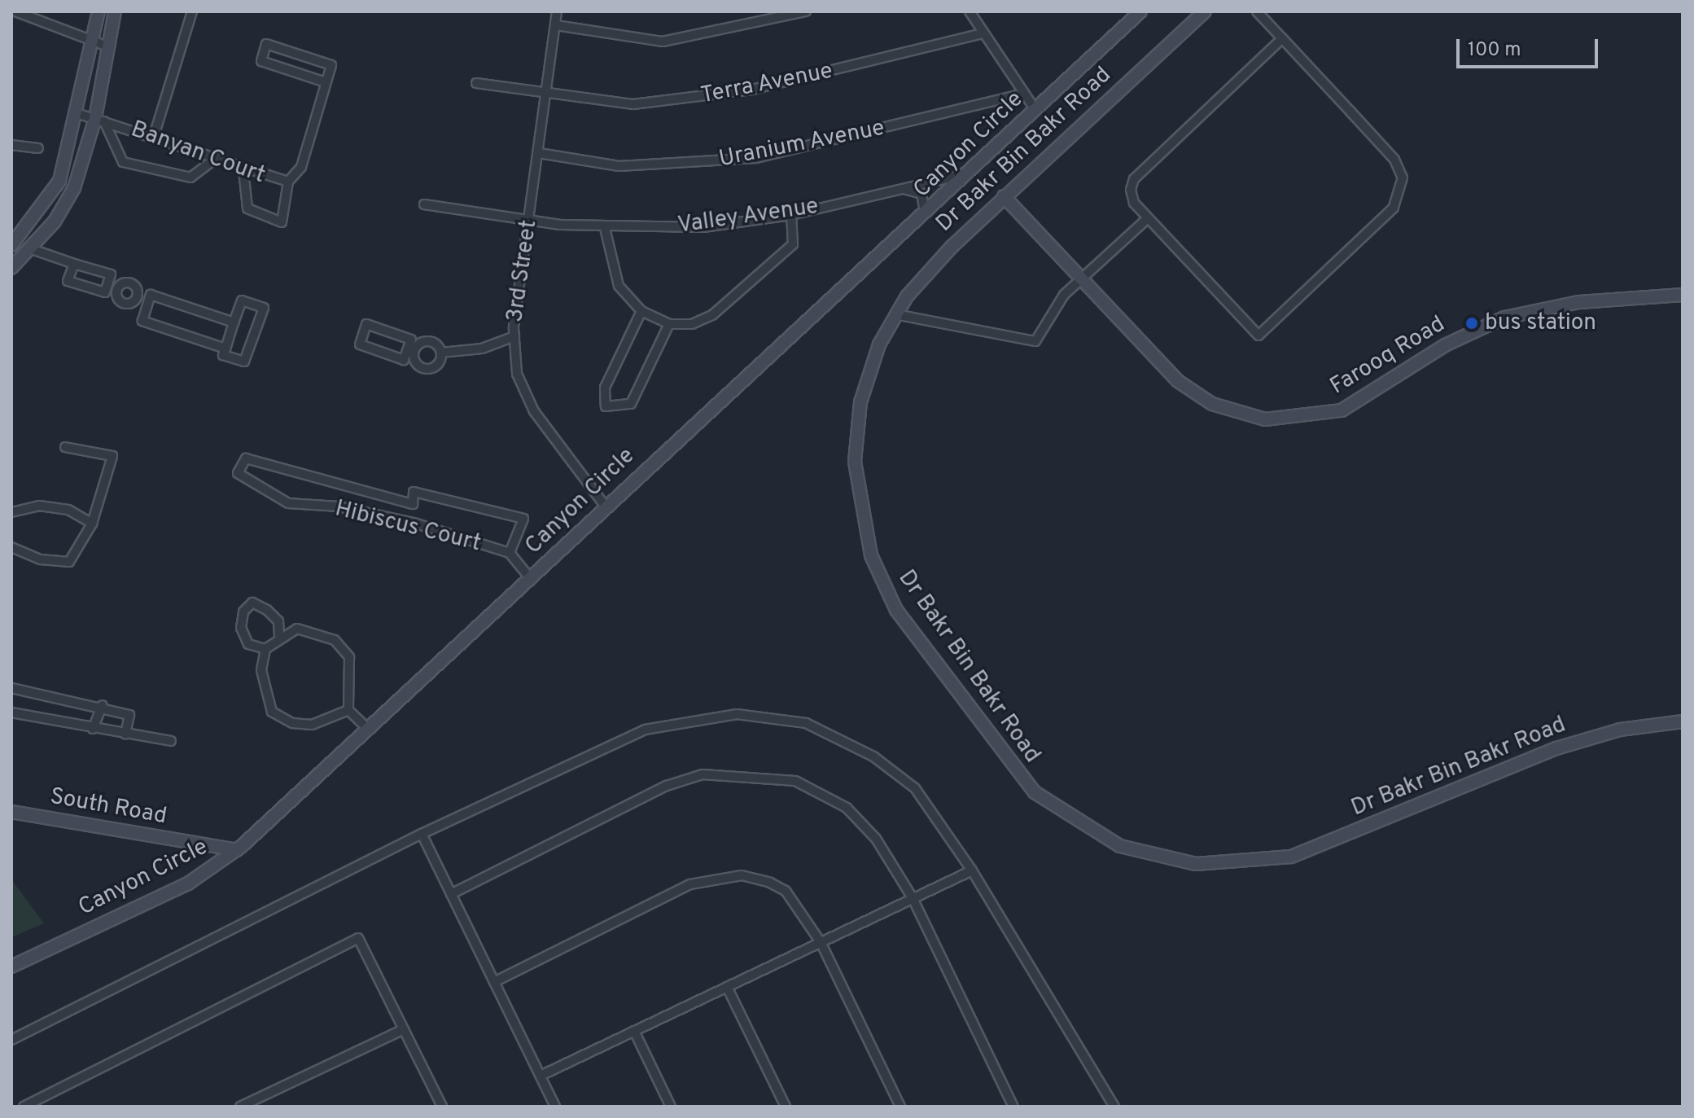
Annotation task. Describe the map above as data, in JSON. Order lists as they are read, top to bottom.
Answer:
{
  "streets": {
    "street": [
      "Terra Avenue",
      "Uranium Avenue",
      "Canyon Circle",
      "Dr Bakr Bin Bakr Road",
      "Banyan Court",
      "Valley Avenue",
      "3rd Street",
      "Farooq Road",
      "Hibiscus Court",
      "South Road"
    ]
  },
  "crossings": [
    ["Terra Avenue", "3rd Street"],
    ["Uranium Avenue", "3rd Street"],
    ["Canyon Circle", "Valley Avenue"],
    ["Canyon Circle", "3rd Street"],
    ["Canyon Circle", "Hibiscus Court"],
    ["Canyon Circle", "South Road"],
    ["Dr Bakr Bin Bakr Road", "Farooq Road"],
    ["Valley Avenue", "3rd Street"]
  ],
  "places": ["bus station"],
  "scale_bar": "100 m"
}
